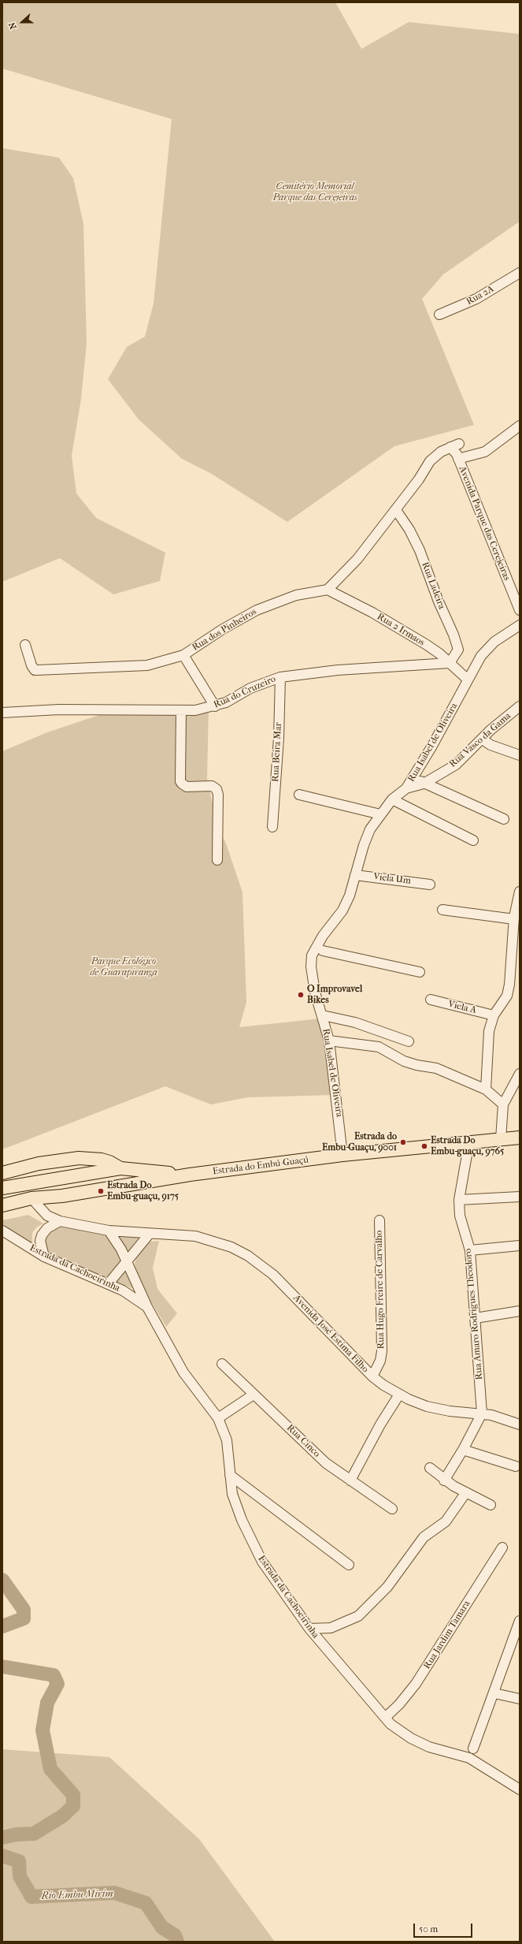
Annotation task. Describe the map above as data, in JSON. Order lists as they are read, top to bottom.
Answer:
{
  "streets": {
    "main road": ["Estrada do Embú-Guaçú"],
    "street": [
      "Rua 2A",
      "Avenida Parque das Cerejeiras",
      "Rua Ladeira",
      "Rua dos Pinheiros",
      "Rua 2 Irmaos",
      "Rua do Cruzeiro",
      "Rua Vasco da Gama",
      "Rua Isabel de Oliveira",
      "Rua Beira Mar",
      "Viela Um",
      "Viela A",
      "Estrada da Cachoeirinha",
      "Rua Hugo Freire de Carvalho",
      "Rua Amaro Rodrigues Theodoro",
      "Avenida José Estima Filho",
      "Rua Cinco",
      "Rua Jardim Tamara"
    ]
  },
  "crossings": [
    ["Avenida Parque das Cerejeiras", "Rua Ladeira"],
    ["Rua Ladeira", "Rua 2 Irmaos"],
    ["Rua Ladeira", "Rua do Cruzeiro"],
    ["Rua dos Pinheiros", "Rua 2 Irmaos"],
    ["Rua 2 Irmaos", "Rua do Cruzeiro"],
    ["Rua 2 Irmaos", "Rua Isabel de Oliveira"],
    ["Rua do Cruzeiro", "Rua Beira Mar"],
    ["Rua Vasco da Gama", "Rua Isabel de Oliveira"],
    ["Rua Isabel de Oliveira", "Viela Um"],
    ["Rua Isabel de Oliveira", "Estrada do Embú-Guaçú"],
    ["Estrada do Embú-Guaçú", "Rua Amaro Rodrigues Theodoro"],
    ["Estrada do Embú-Guaçú", "Avenida José Estima Filho"],
    ["Estrada da Cachoeirinha", "Avenida José Estima Filho"],
    ["Estrada da Cachoeirinha", "Rua Jardim Tamara"],
    ["Rua Hugo Freire de Carvalho", "Avenida José Estima Filho"],
    ["Rua Amaro Rodrigues Theodoro", "Avenida José Estima Filho"]
  ],
  "water": ["Rio Embu Mirim"],
  "parks": ["Cemitério Memorial Parque das Cerejeiras", "Parque Ecológico de Guarapiranga"],
  "places": [
    "O Improvavel Bikes",
    "Estrada do Embu-Guaçu, 9001",
    "Estrada Do Embu-guaçu, 9765",
    "Estrada Do Embu-guaçu, 9175"
  ],
  "scale_bar": "50 m",
  "north": "left"
}
